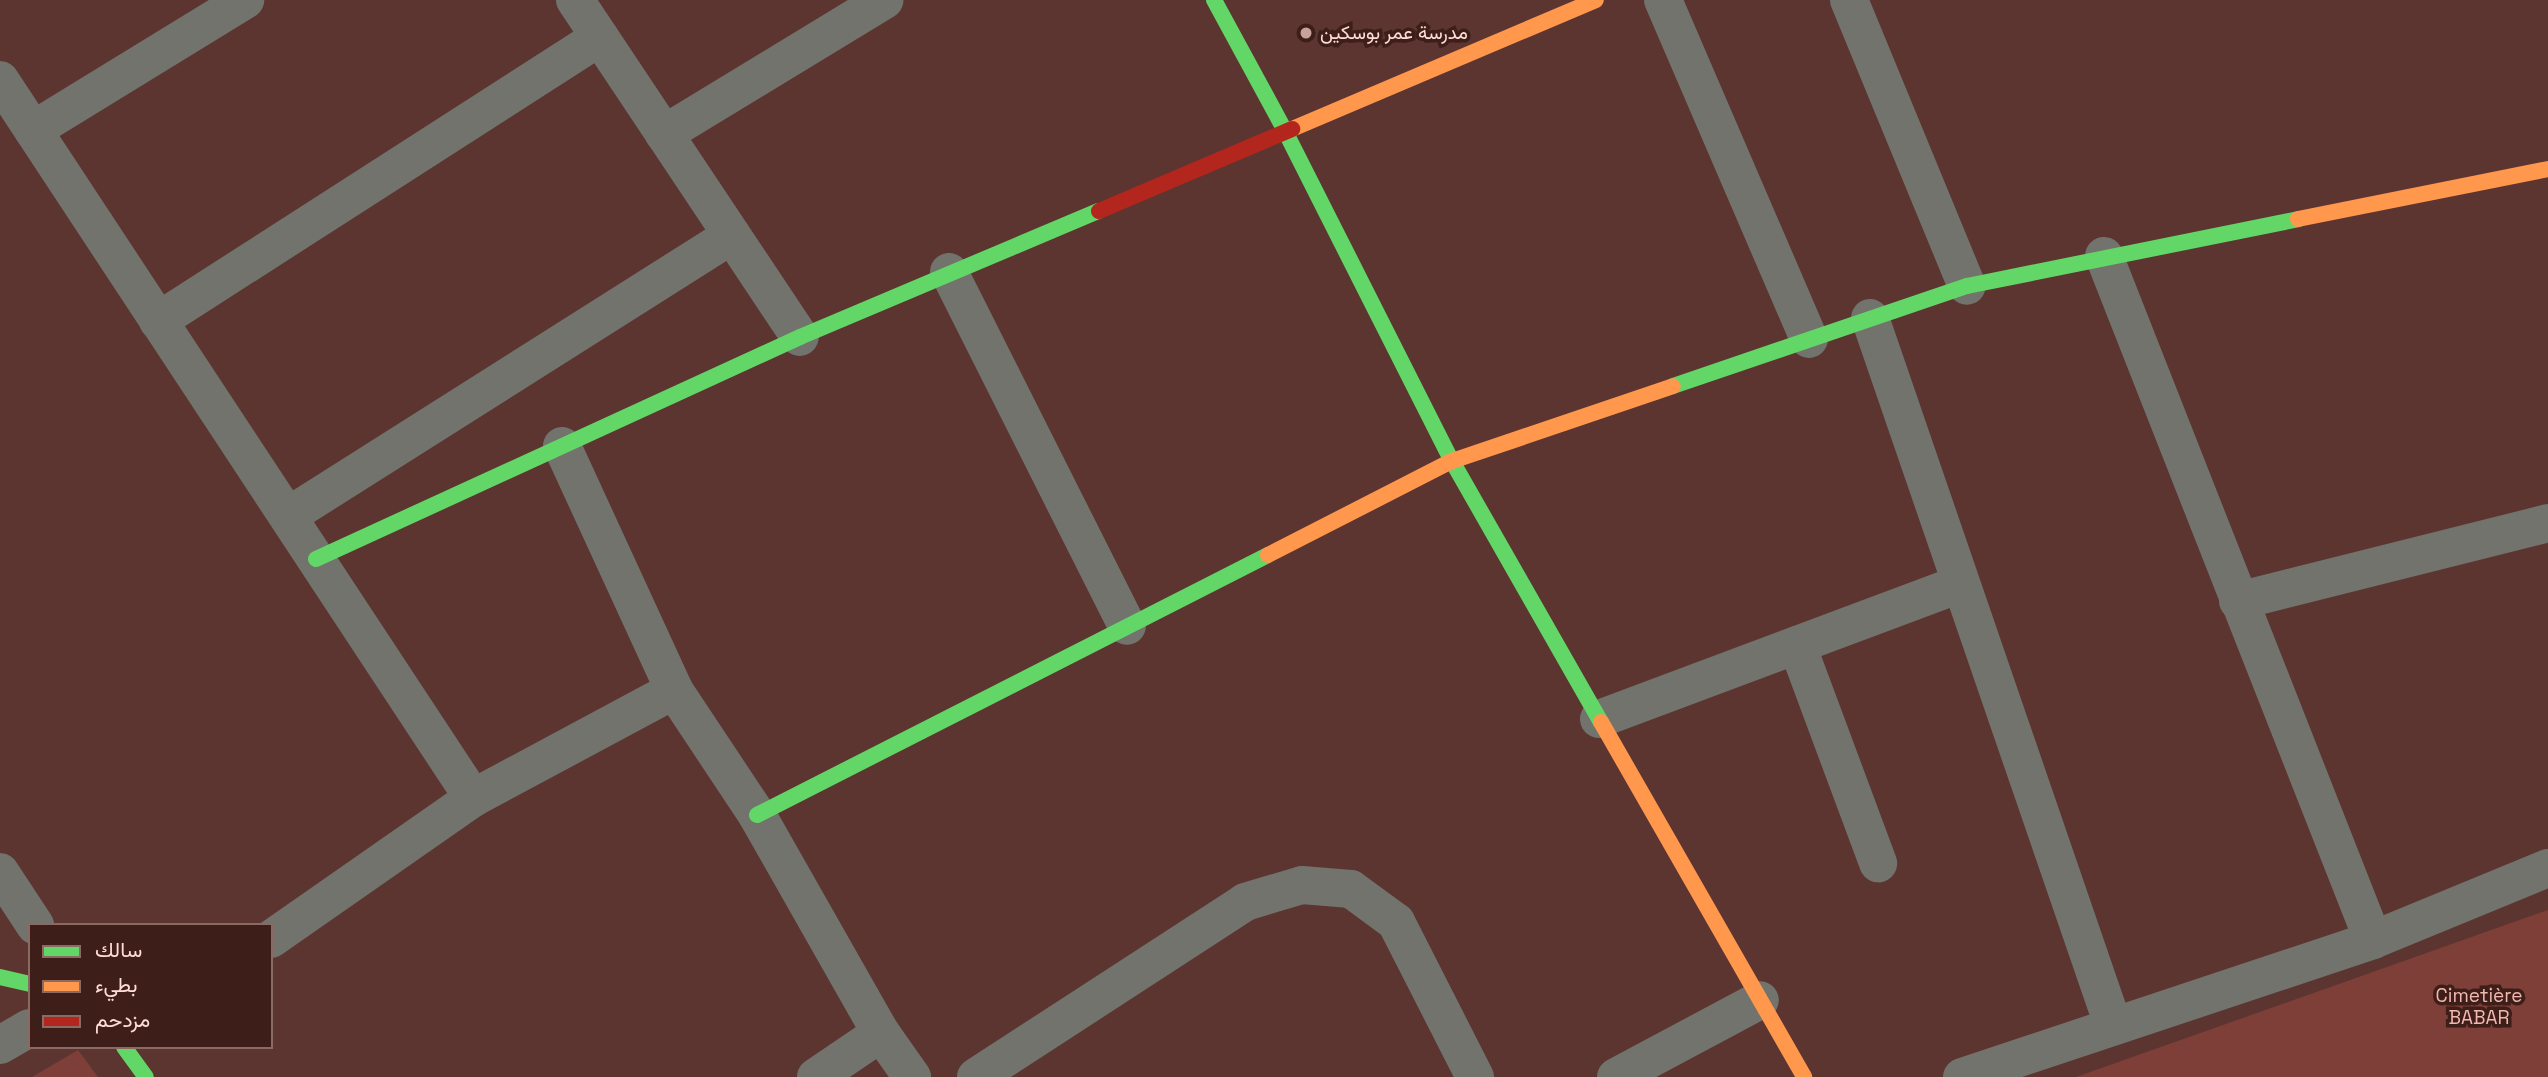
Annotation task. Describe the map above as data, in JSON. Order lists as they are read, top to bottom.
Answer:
{
  "parks": ["Cimetière BABAR"],
  "places": ["مدرسة عمر بوسكين"],
  "legend": ["سالك", "بطيء", "مزدحم"]
}
